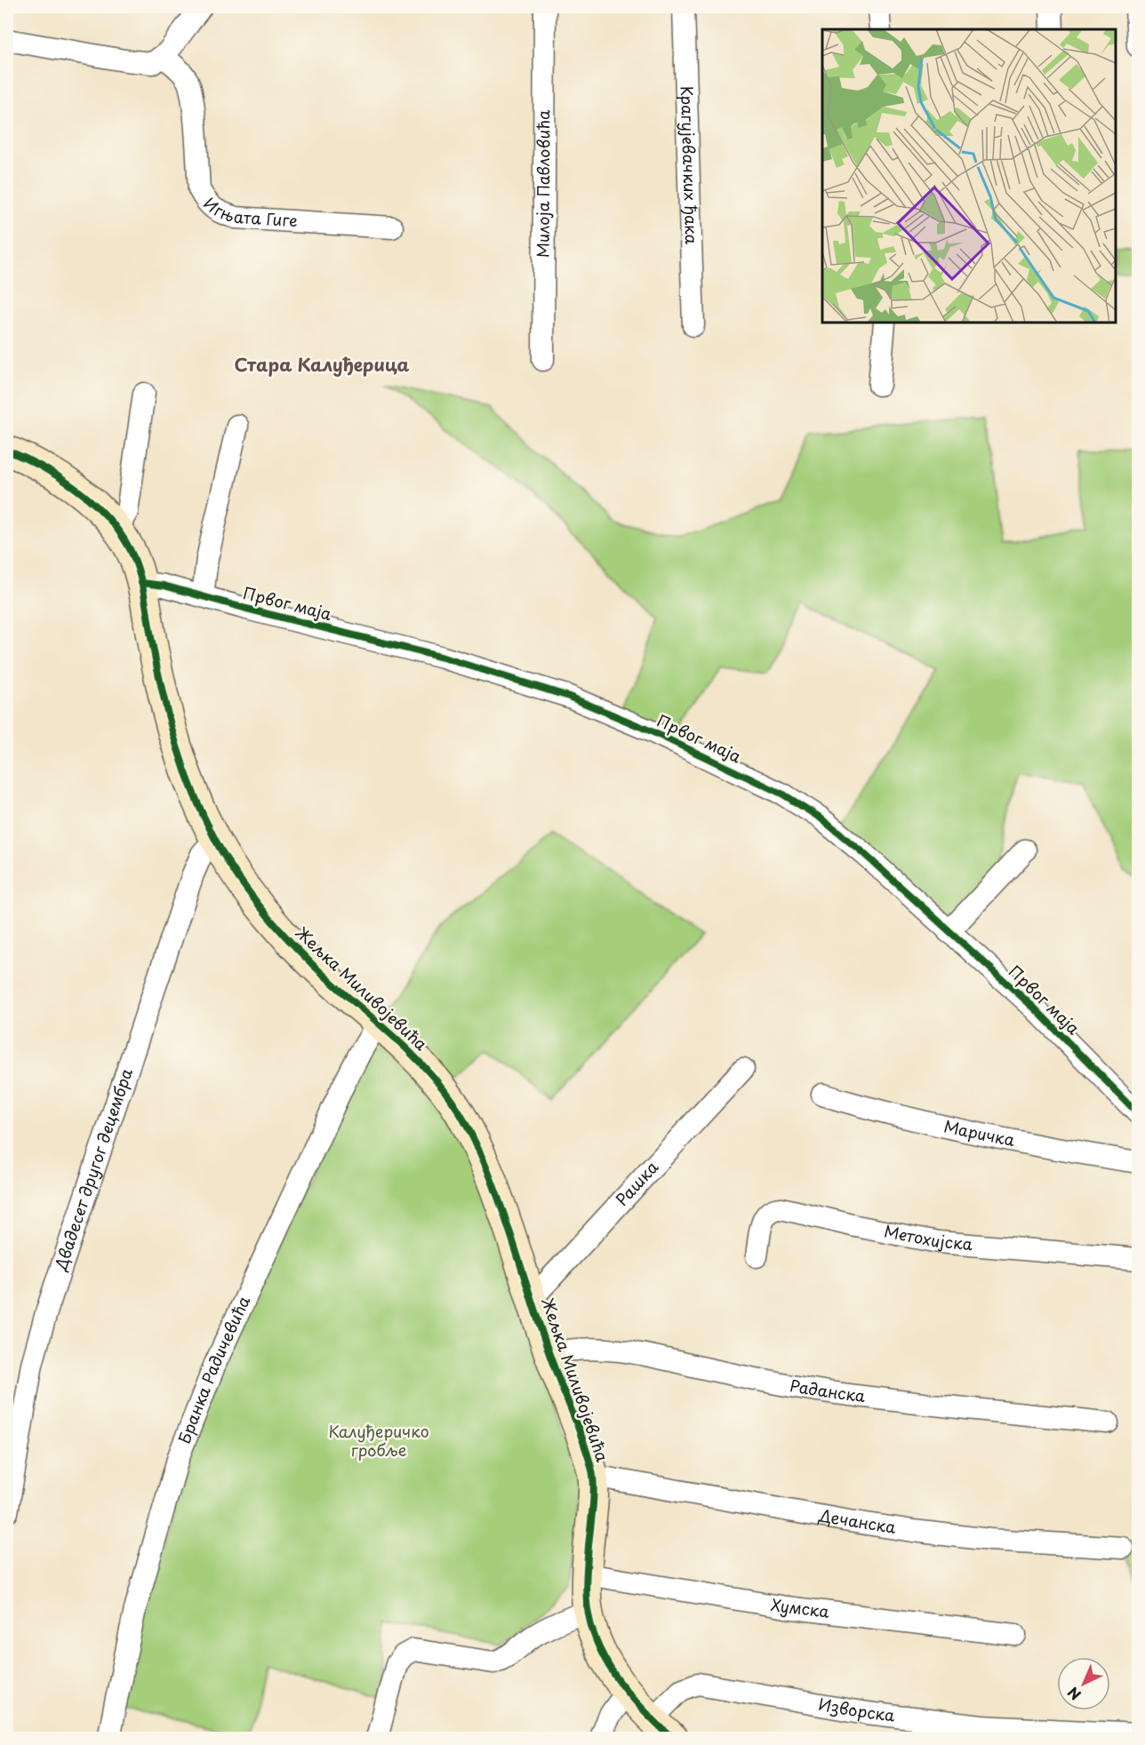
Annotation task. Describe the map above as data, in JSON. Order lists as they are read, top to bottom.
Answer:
{
  "streets": {
    "street": [
      "Крагујевачких ђака",
      "Милоја Павловића",
      "Игњата Гиге",
      "Првог маја",
      "Жељка Миливојевића",
      "Маричка",
      "Двадесет другог децембра",
      "Рашка",
      "Метохијска",
      "Бранка Радичевића",
      "Раданска",
      "Дечанска",
      "Хумска",
      "Изворска"
    ]
  },
  "crossings": [
    ["Првог маја", "Жељка Миливојевића"],
    ["Жељка Миливојевића", "Двадесет другог децембра"],
    ["Жељка Миливојевића", "Рашка"],
    ["Жељка Миливојевића", "Бранка Радичевића"],
    ["Жељка Миливојевића", "Раданска"],
    ["Жељка Миливојевића", "Дечанска"],
    ["Жељка Миливојевића", "Хумска"],
    ["Жељка Миливојевића", "Изворска"]
  ],
  "districts": ["Стара Калуђерица"],
  "parks": ["Калуђеричко гробље"],
  "north": "bottom left"
}
